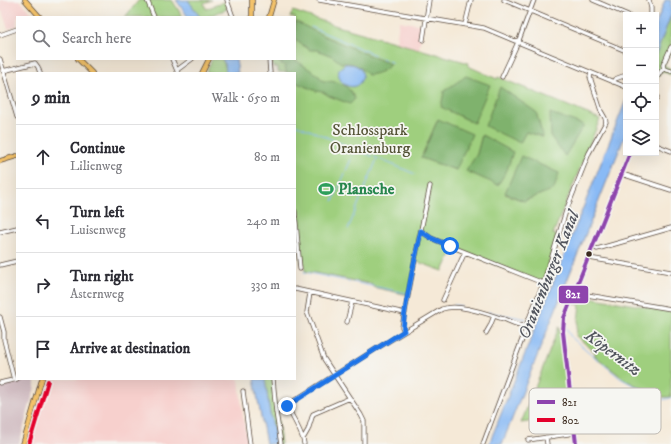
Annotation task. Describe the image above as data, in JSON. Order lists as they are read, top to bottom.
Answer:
{
  "water": ["Oranienburger Kanal", "Köpernitz"],
  "parks": ["Schlosspark Oranienburg"],
  "places": {
    "sports": ["Plansche"]
  },
  "lines": ["transit line 821", "transit line 802"],
  "legend": ["821", "802"],
  "page": {
    "map_buttons": ["+", "−"],
    "search": "Search here",
    "heading": ["9 min", "Walk · 650 m"],
    "list": [
      ["Continue", "Lilienweg", "80 m"],
      ["Turn left", "Luisenweg", "240 m"],
      ["Turn right", "Asternweg", "330 m"],
      "Arrive at destination"
    ]
  }
}
